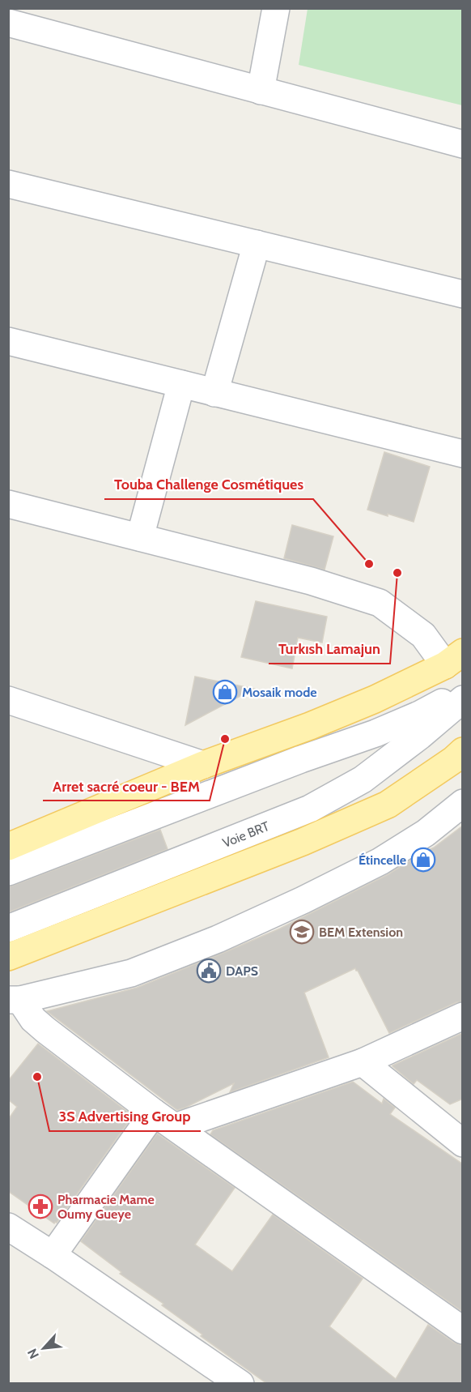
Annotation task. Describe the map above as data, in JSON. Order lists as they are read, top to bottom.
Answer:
{
  "streets": {
    "street": ["Voie BRT"]
  },
  "places": {
    "other": [
      "Touba Challenge Cosmétiques",
      "Turkısh Lamajun",
      "Arret sacré coeur - BEM",
      "3S Advertising Group"
    ],
    "shop": ["Mosaik mode", "Étincelle"],
    "school or university": ["BEM Extension"],
    "public building": ["DAPS"],
    "pharmacy": ["Pharmacie Mame Oumy Gueye"]
  },
  "north": "bottom left"
}
